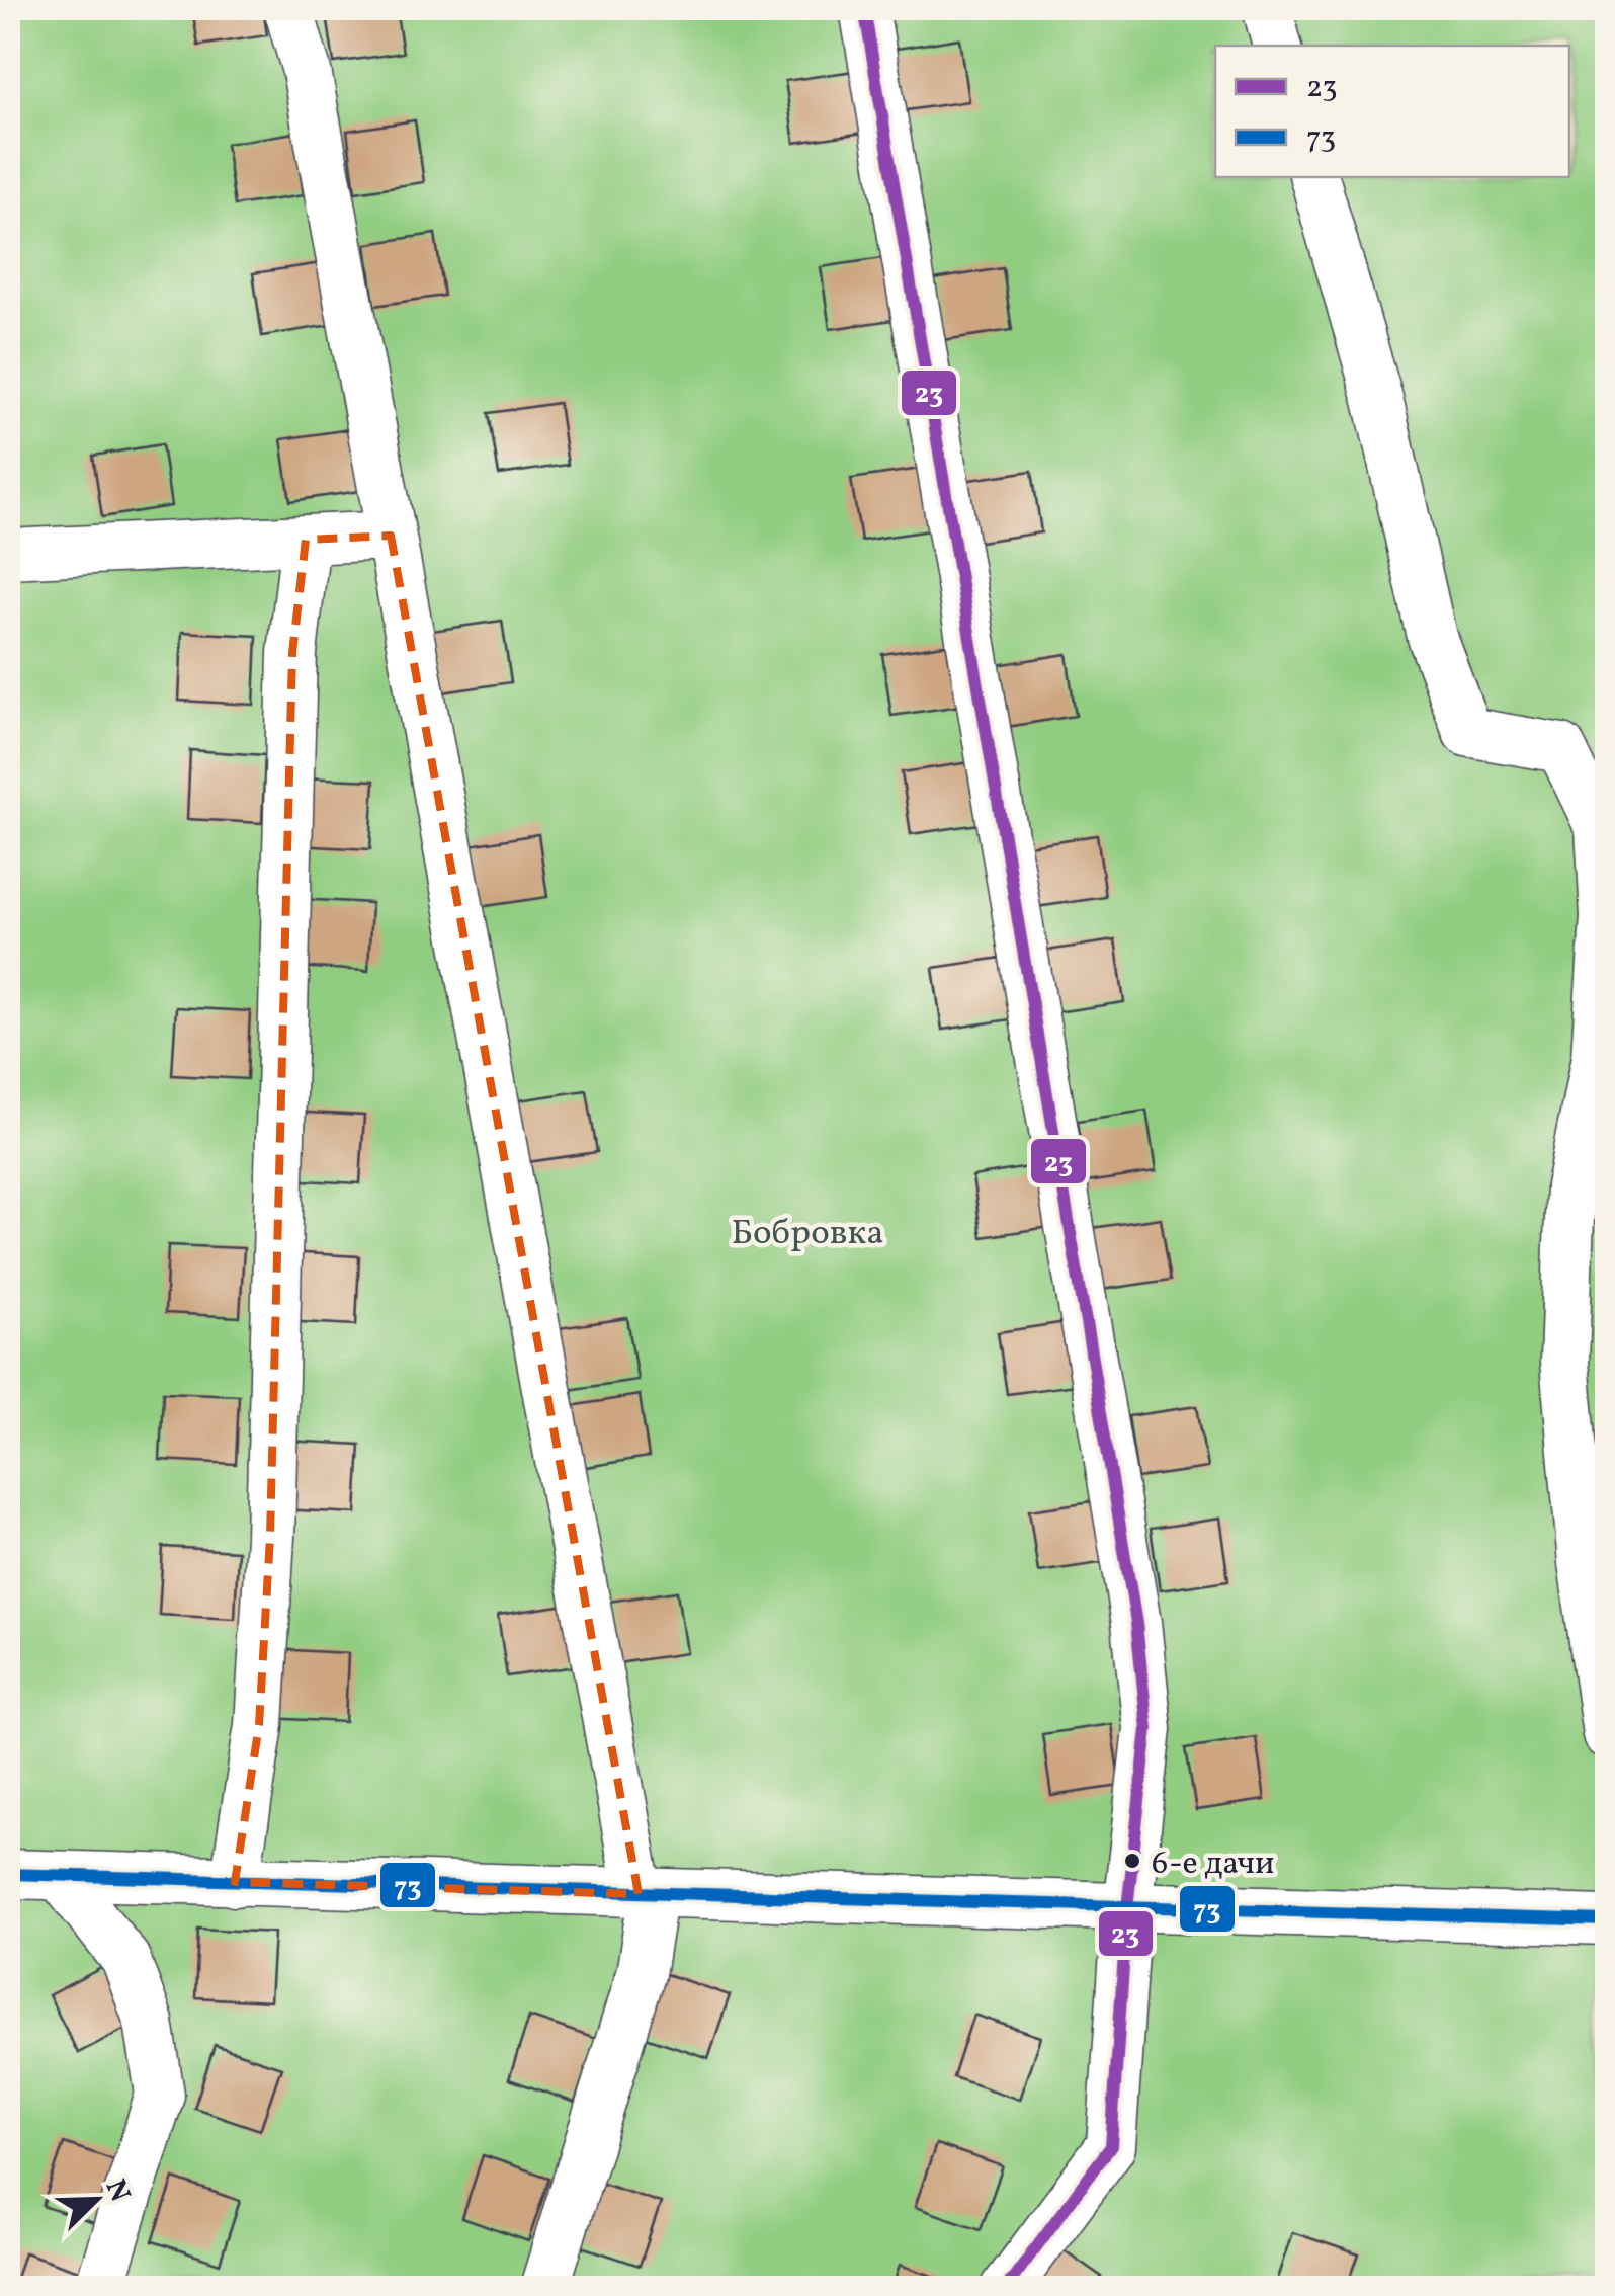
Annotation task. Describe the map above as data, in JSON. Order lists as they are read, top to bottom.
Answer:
{
  "parks": ["Бобровка"],
  "places": ["6-е дачи"],
  "lines": ["transit line 23", "transit line 73"],
  "legend": ["23", "73"],
  "north": "top right"
}
